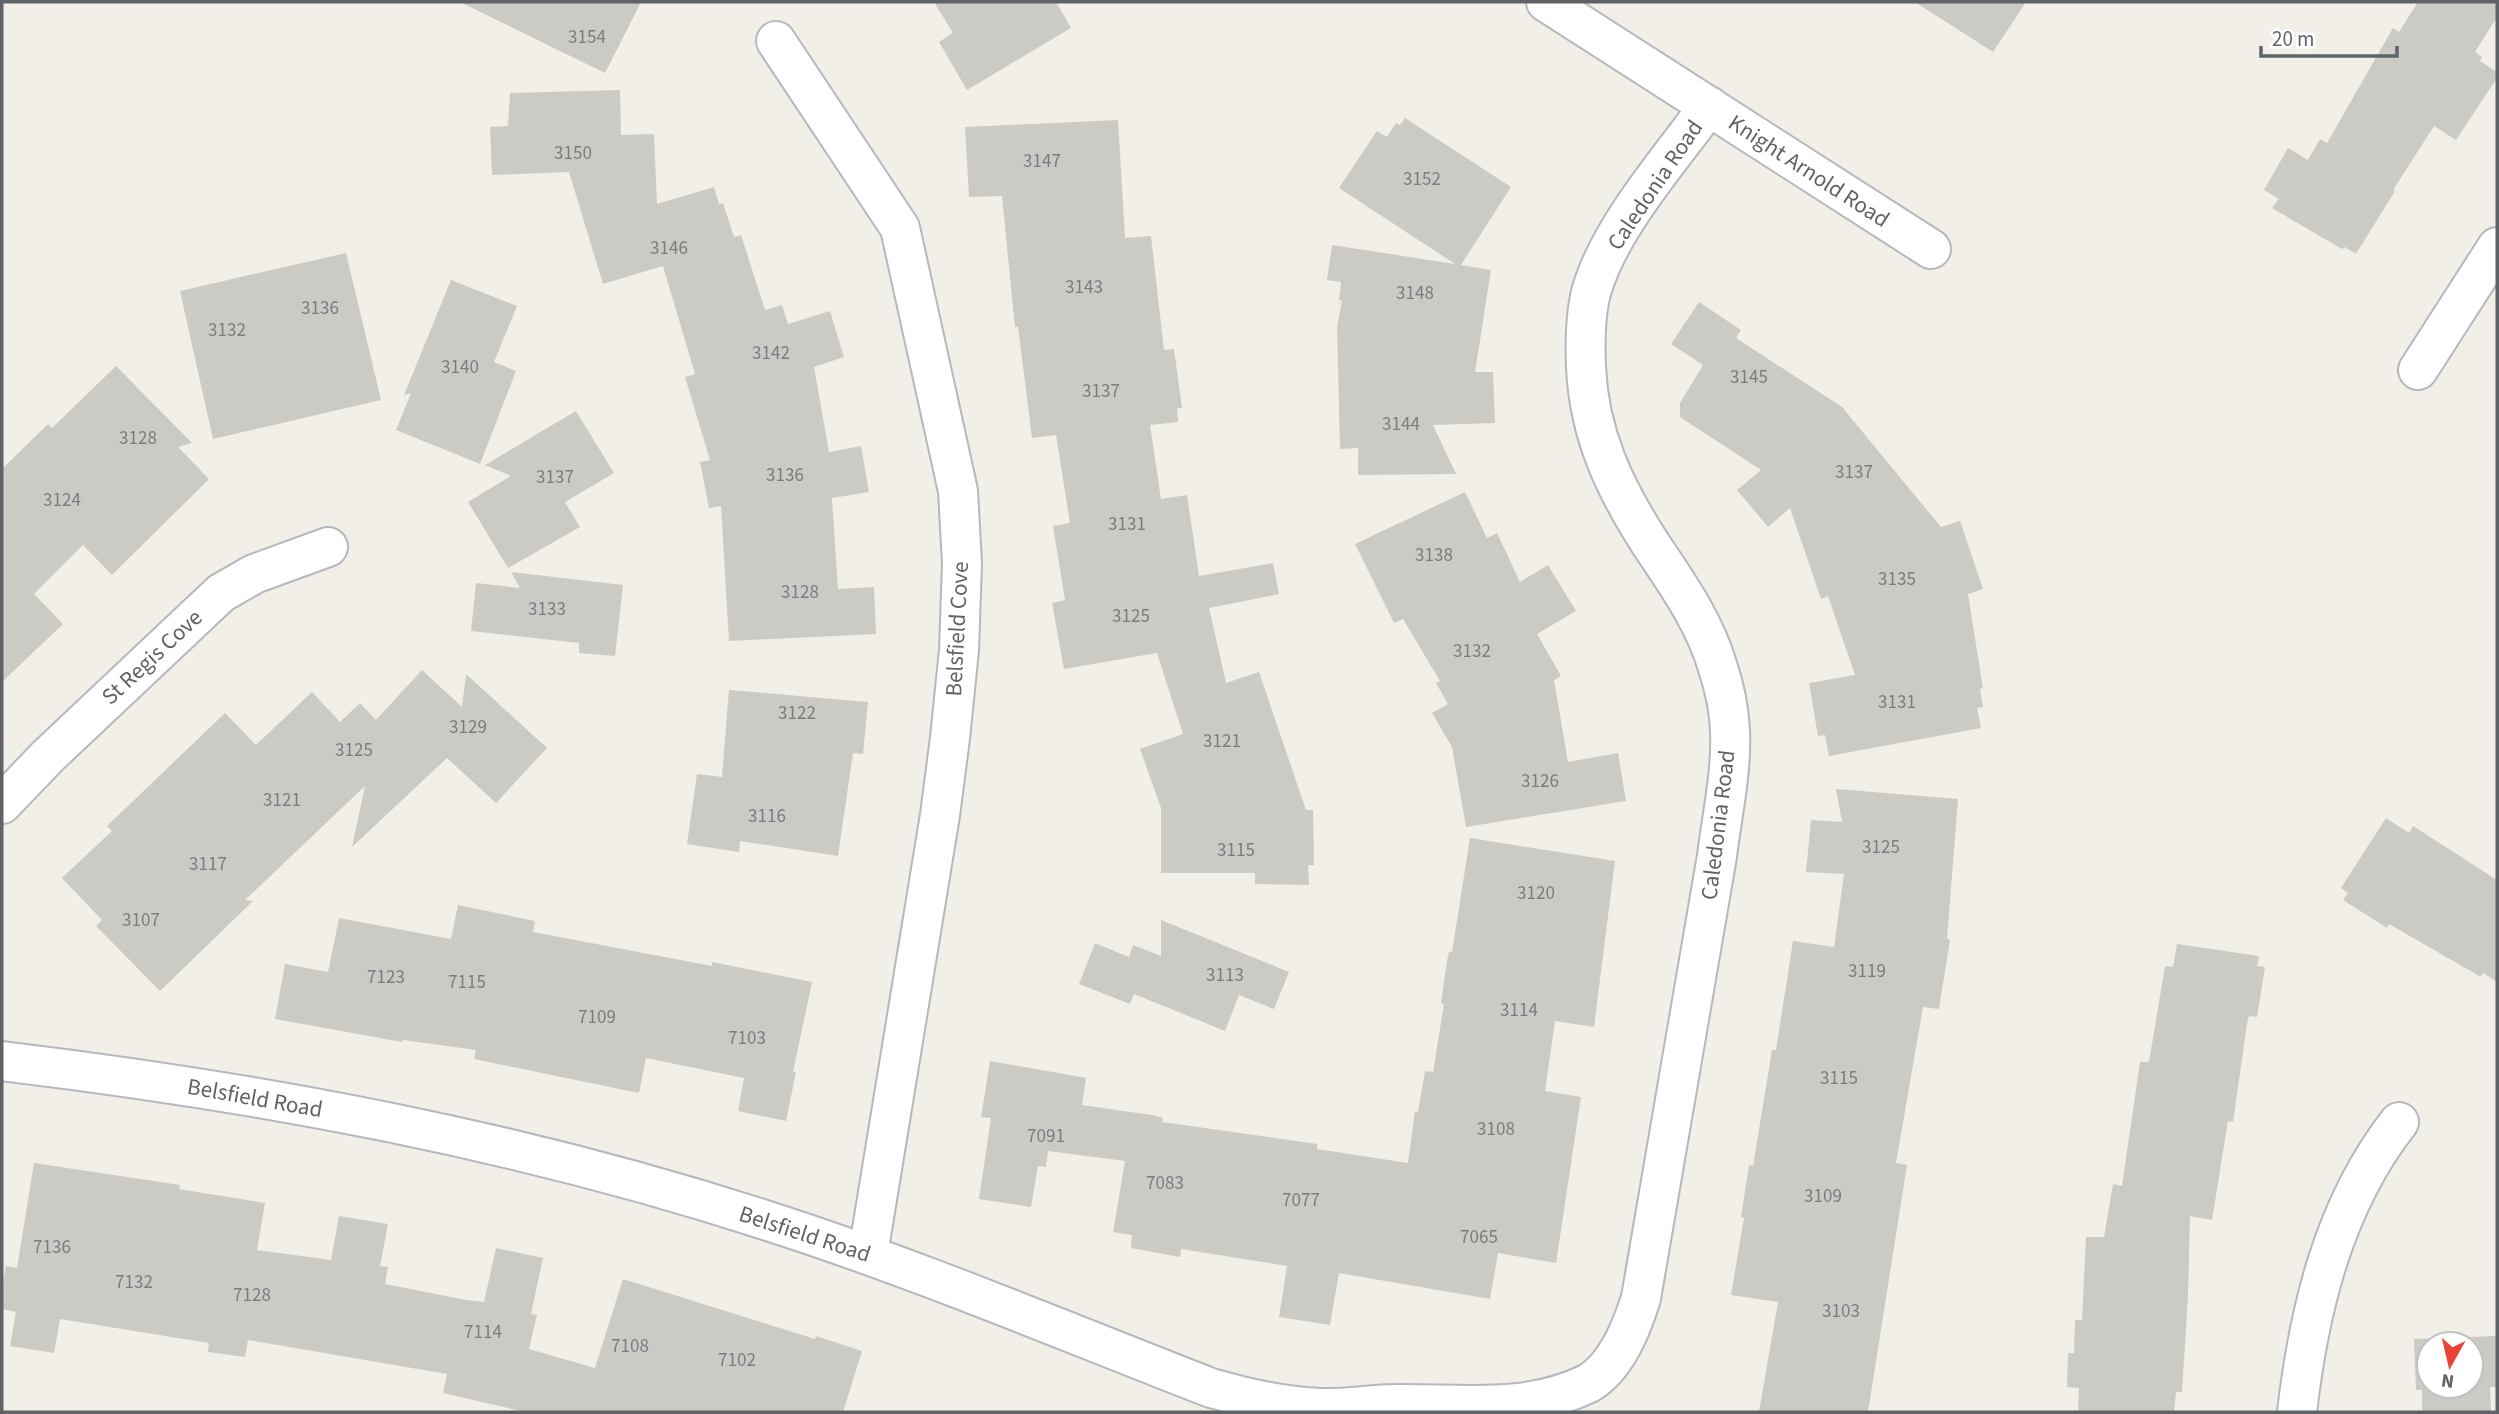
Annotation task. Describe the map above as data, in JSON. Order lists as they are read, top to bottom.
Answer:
{
  "streets": {
    "street": [
      "Knight Arnold Road",
      "Caledonia Road",
      "Belsfield Cove",
      "St Regis Cove",
      "Belsfield Road"
    ]
  },
  "crossings": [
    ["Knight Arnold Road", "Caledonia Road"],
    ["Caledonia Road", "Belsfield Road"],
    ["Belsfield Cove", "Belsfield Road"]
  ],
  "house_numbers": [
    "3154",
    "3150",
    "3147",
    "3152",
    "3146",
    "3143",
    "3148",
    "3136",
    "3132",
    "3142",
    "3140",
    "3145",
    "3137",
    "3144",
    "3128",
    "3137",
    "3136",
    "3137",
    "3124",
    "3131",
    "3138",
    "3135",
    "3128",
    "3133",
    "3125",
    "3132",
    "3131",
    "3122",
    "3129",
    "3121",
    "3125",
    "3126",
    "3121",
    "3116",
    "3125",
    "3115",
    "3117",
    "3120",
    "3107",
    "3119",
    "3113",
    "7123",
    "7115",
    "3114",
    "7109",
    "7103",
    "3115",
    "3108",
    "7091",
    "7083",
    "3109",
    "7077",
    "7065",
    "7136",
    "7132",
    "7128",
    "3103",
    "7114",
    "7108",
    "7102"
  ],
  "scale_bar": "20 m",
  "north": "bottom"
}
